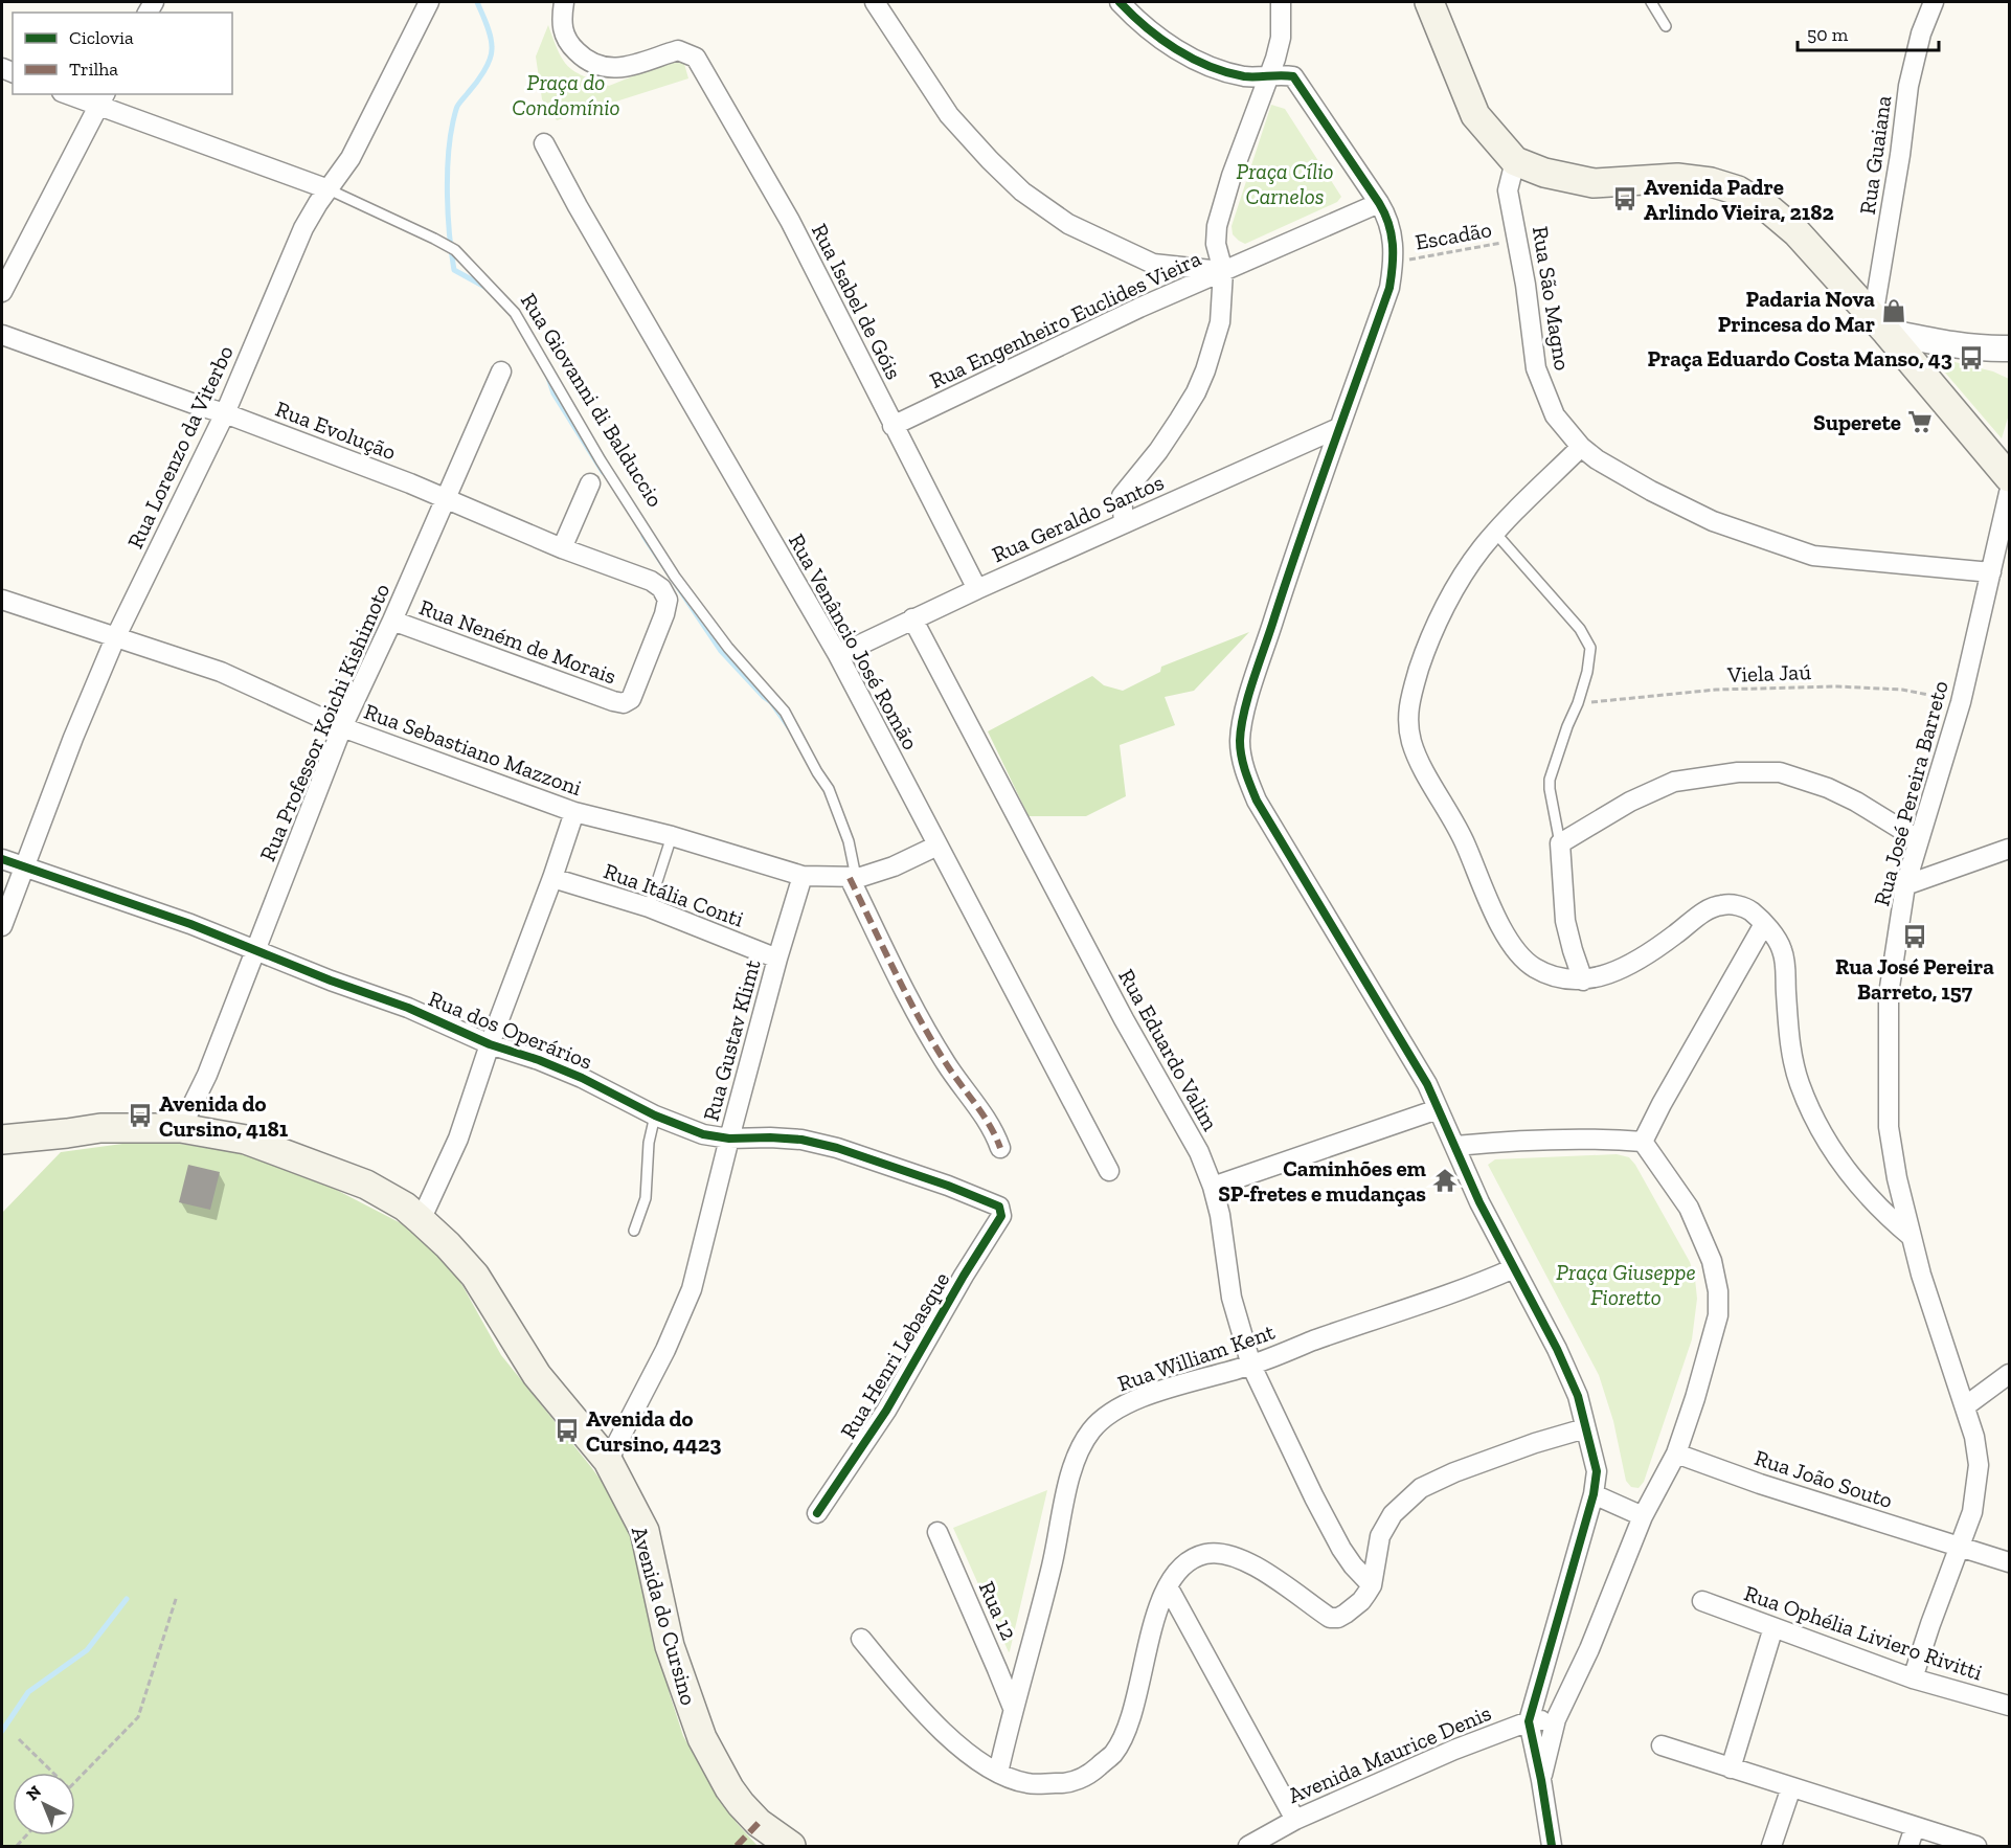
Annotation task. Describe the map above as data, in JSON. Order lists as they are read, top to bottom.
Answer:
{
  "streets": {
    "main road": ["Avenida do Cursino"],
    "street": [
      "Rua Guaiana",
      "Rua São Magno",
      "Rua Isabel de Góis",
      "Rua Engenheiro Euclides Vieira",
      "Rua Giovanni di Balduccio",
      "Rua Evolução",
      "Rua Lorenzo da Viterbo",
      "Rua Geraldo Santos",
      "Rua Neném de Morais",
      "Rua Venâncio José Romão",
      "Rua Professor Koichi Kishimoto",
      "Rua Sebastiano Mazzoni",
      "Rua José Pereira Barreto",
      "Rua Itália Conti",
      "Rua dos Operários",
      "Rua Gustav Klimt",
      "Rua Eduardo Valim",
      "Rua Henri Lebasque",
      "Rua William Kent",
      "Rua João Souto",
      "Rua 12",
      "Rua Ophélia Liviero Rivitti",
      "Avenida Maurice Denis"
    ],
    "path": ["Escadão", "Viela Jaú"]
  },
  "crossings": [
    ["Escadão", "Rua São Magno"],
    ["Rua São Magno", "Rua José Pereira Barreto"],
    ["Rua Isabel de Góis", "Rua Engenheiro Euclides Vieira"],
    ["Rua Isabel de Góis", "Rua Geraldo Santos"],
    ["Rua Giovanni di Balduccio", "Rua Evolução"],
    ["Rua Giovanni di Balduccio", "Rua Lorenzo da Viterbo"],
    ["Rua Giovanni di Balduccio", "Rua Neném de Morais"],
    ["Rua Giovanni di Balduccio", "Rua Sebastiano Mazzoni"],
    ["Rua Evolução", "Rua Lorenzo da Viterbo"],
    ["Rua Evolução", "Rua Neném de Morais"],
    ["Rua Evolução", "Rua Professor Koichi Kishimoto"],
    ["Rua Lorenzo da Viterbo", "Rua Sebastiano Mazzoni"],
    ["Rua Lorenzo da Viterbo", "Rua dos Operários"],
    ["Rua Geraldo Santos", "Rua Venâncio José Romão"],
    ["Rua Geraldo Santos", "Rua Eduardo Valim"],
    ["Rua Neném de Morais", "Rua Professor Koichi Kishimoto"],
    ["Rua Venâncio José Romão", "Rua Sebastiano Mazzoni"],
    ["Viela Jaú", "Rua José Pereira Barreto"],
    ["Rua Professor Koichi Kishimoto", "Rua Sebastiano Mazzoni"],
    ["Rua Professor Koichi Kishimoto", "Rua dos Operários"],
    ["Rua Professor Koichi Kishimoto", "Avenida do Cursino"],
    ["Rua Sebastiano Mazzoni", "Rua Gustav Klimt"],
    ["Rua José Pereira Barreto", "Rua João Souto"],
    ["Rua José Pereira Barreto", "Rua Ophélia Liviero Rivitti"],
    ["Rua Itália Conti", "Rua Gustav Klimt"],
    ["Rua dos Operários", "Rua Gustav Klimt"],
    ["Rua dos Operários", "Rua Henri Lebasque"],
    ["Rua Gustav Klimt", "Avenida do Cursino"],
    ["Rua Eduardo Valim", "Rua William Kent"],
    ["Rua William Kent", "Rua 12"]
  ],
  "parks": ["Praça do Condomínio", "Praça Cílio Carnelos", "Praça Giuseppe Fioretto"],
  "places": {
    "bus stop": [
      "Avenida Padre Arlindo Vieira, 2182",
      "Praça Eduardo Costa Manso, 43",
      "Rua José Pereira Barreto, 157",
      "Avenida do Cursino, 4181",
      "Avenida do Cursino, 4423"
    ],
    "shop": ["Padaria Nova Princesa do Mar"],
    "supermarket": ["Superete"],
    "temple": ["Caminhões em SP-fretes e mudanças"]
  },
  "legend": ["Ciclovia", "Trilha"],
  "scale_bar": "50 m",
  "north": "top left"
}
